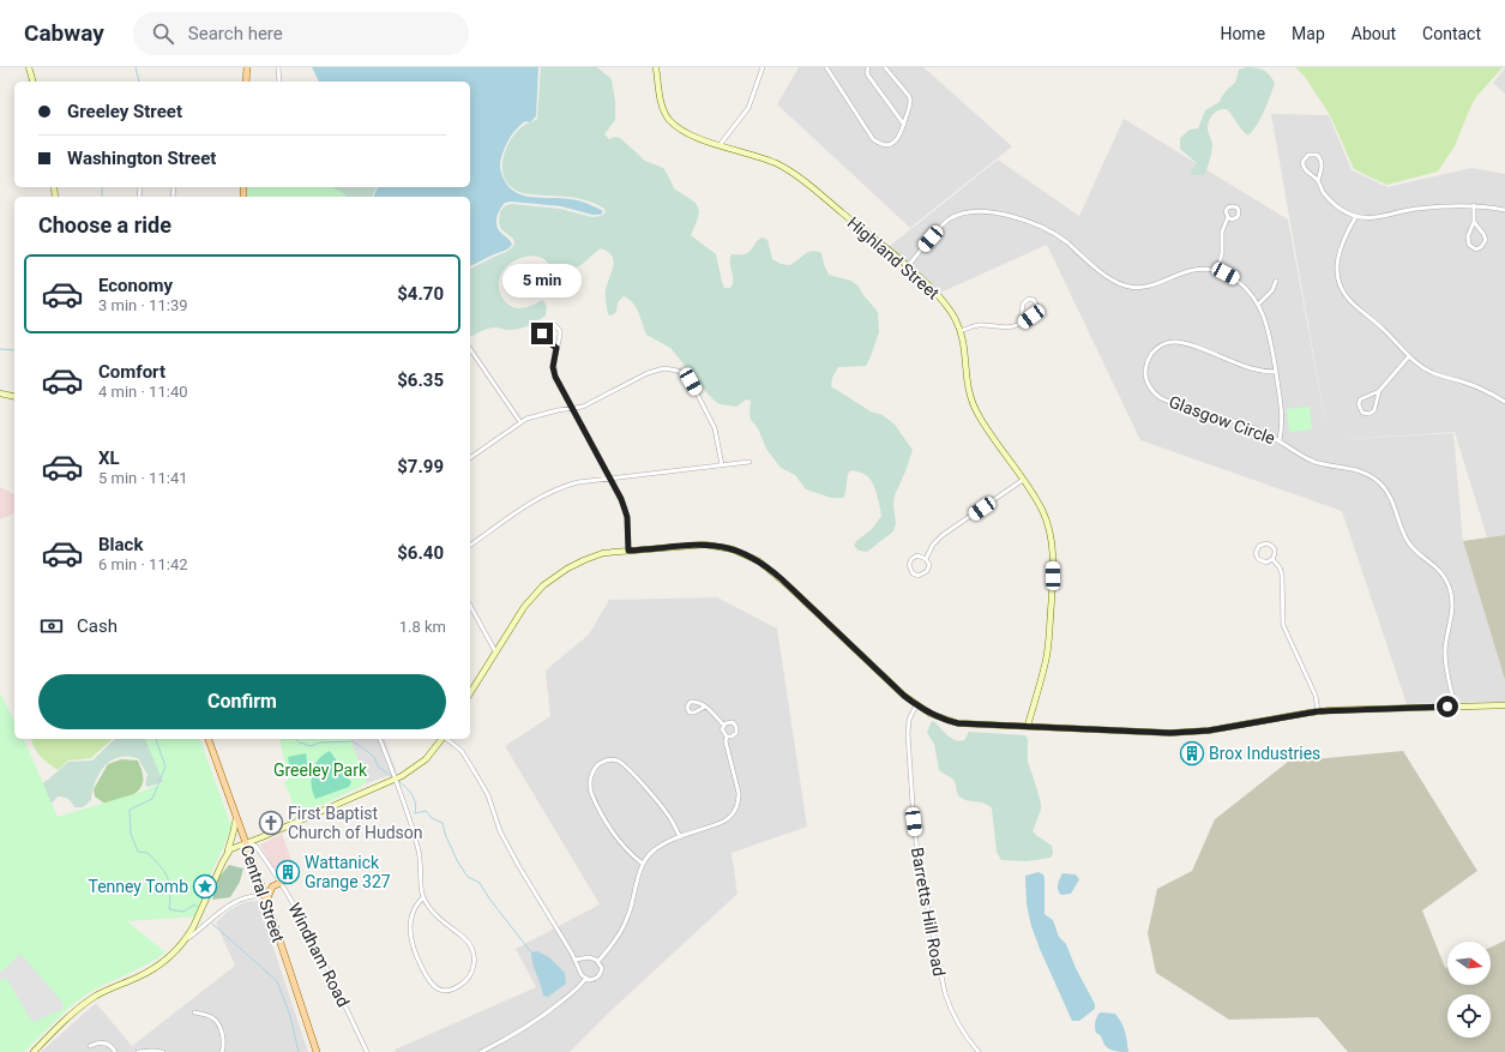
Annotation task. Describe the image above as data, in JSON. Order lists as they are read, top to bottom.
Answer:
{
  "streets": {
    "main road": ["Central Street"],
    "street": [
      "Highland Street",
      "Glasgow Circle",
      "Barretts Hill Road",
      "Windham Road"
    ]
  },
  "crossings": [
    ["Central Street", "Windham Road"]
  ],
  "parks": ["Greeley Park"],
  "places": {
    "building": ["Brox Industries", "Wattanick Grange 327"],
    "church": ["First Baptist Church of Hudson"],
    "place": ["Tenney Tomb"]
  },
  "north": "right",
  "page": {
    "header": "Cabway",
    "search": "Search here",
    "nav": [
      "Home",
      "Map",
      "About",
      "Contact"
    ],
    "banner": ["Greeley Street", "Washington Street"],
    "heading": "Choose a ride",
    "list": [
      {
        "name": "Economy",
        "note": "3 min · 11:39",
        "value": "$4.70"
      },
      {
        "name": "Comfort",
        "note": "4 min · 11:40",
        "value": "$6.35"
      },
      {
        "name": "XL",
        "note": "5 min · 11:41",
        "value": "$7.99"
      },
      {
        "name": "Black",
        "note": "6 min · 11:42",
        "value": "$6.40"
      }
    ],
    "bubble": "5 min",
    "pay": ["Cash", "1.8 km"],
    "buttons": "Confirm"
  }
}
